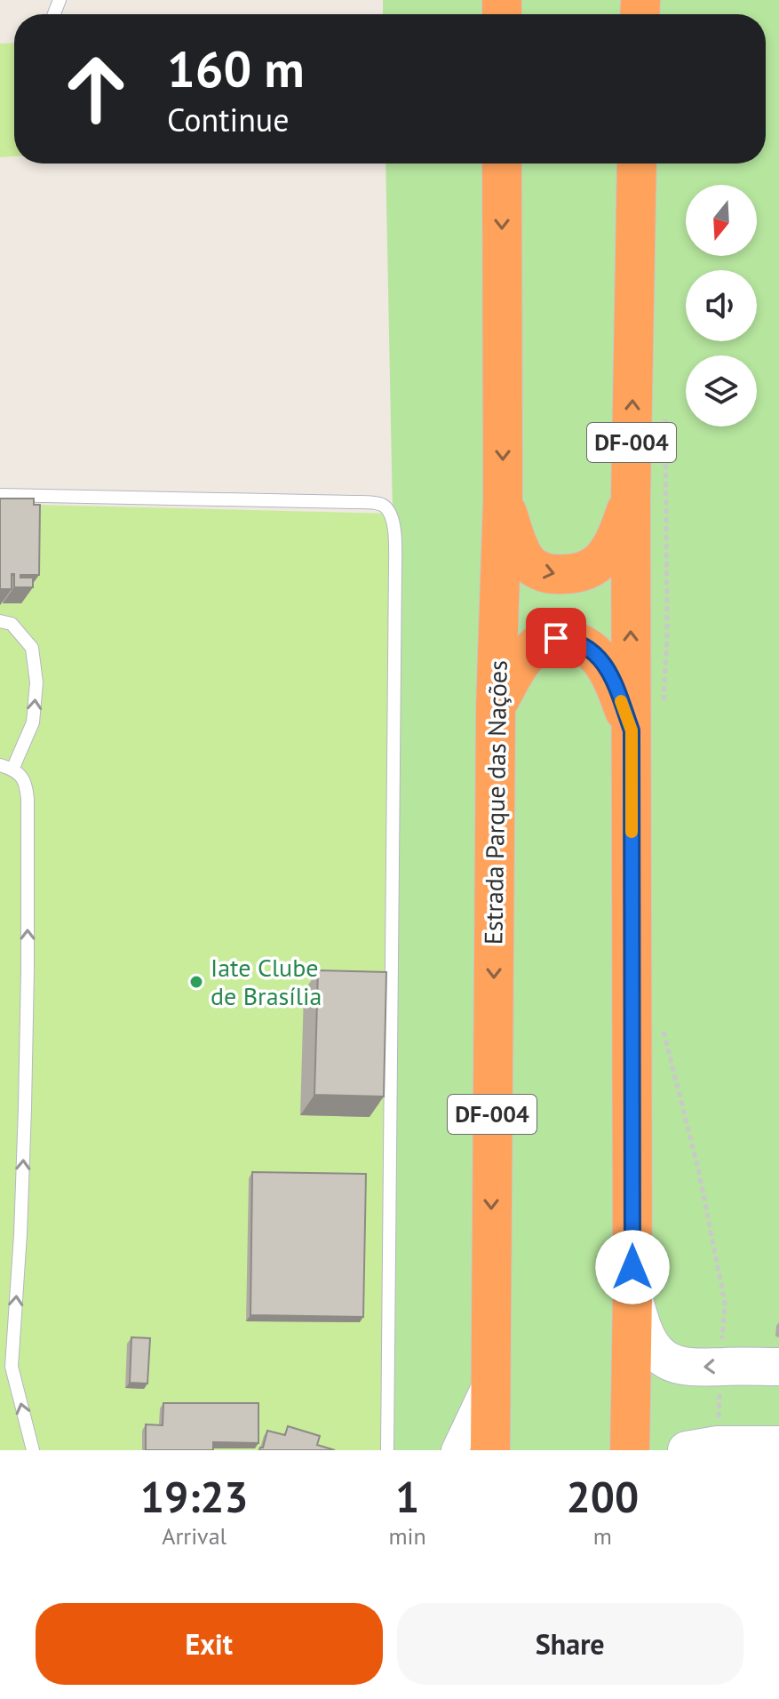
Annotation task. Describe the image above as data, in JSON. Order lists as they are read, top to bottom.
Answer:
{
  "streets": {
    "highway": ["DF-004", "Estrada Parque das Nações"]
  },
  "places": ["Iate Clube de Brasília"],
  "north": "bottom",
  "page": {
    "turn": ["160 m", "Continue"],
    "eta": [
      "19:23",
      "Arrival",
      "1",
      "min",
      "200",
      "m"
    ],
    "buttons": ["Exit", "Share"]
  }
}
